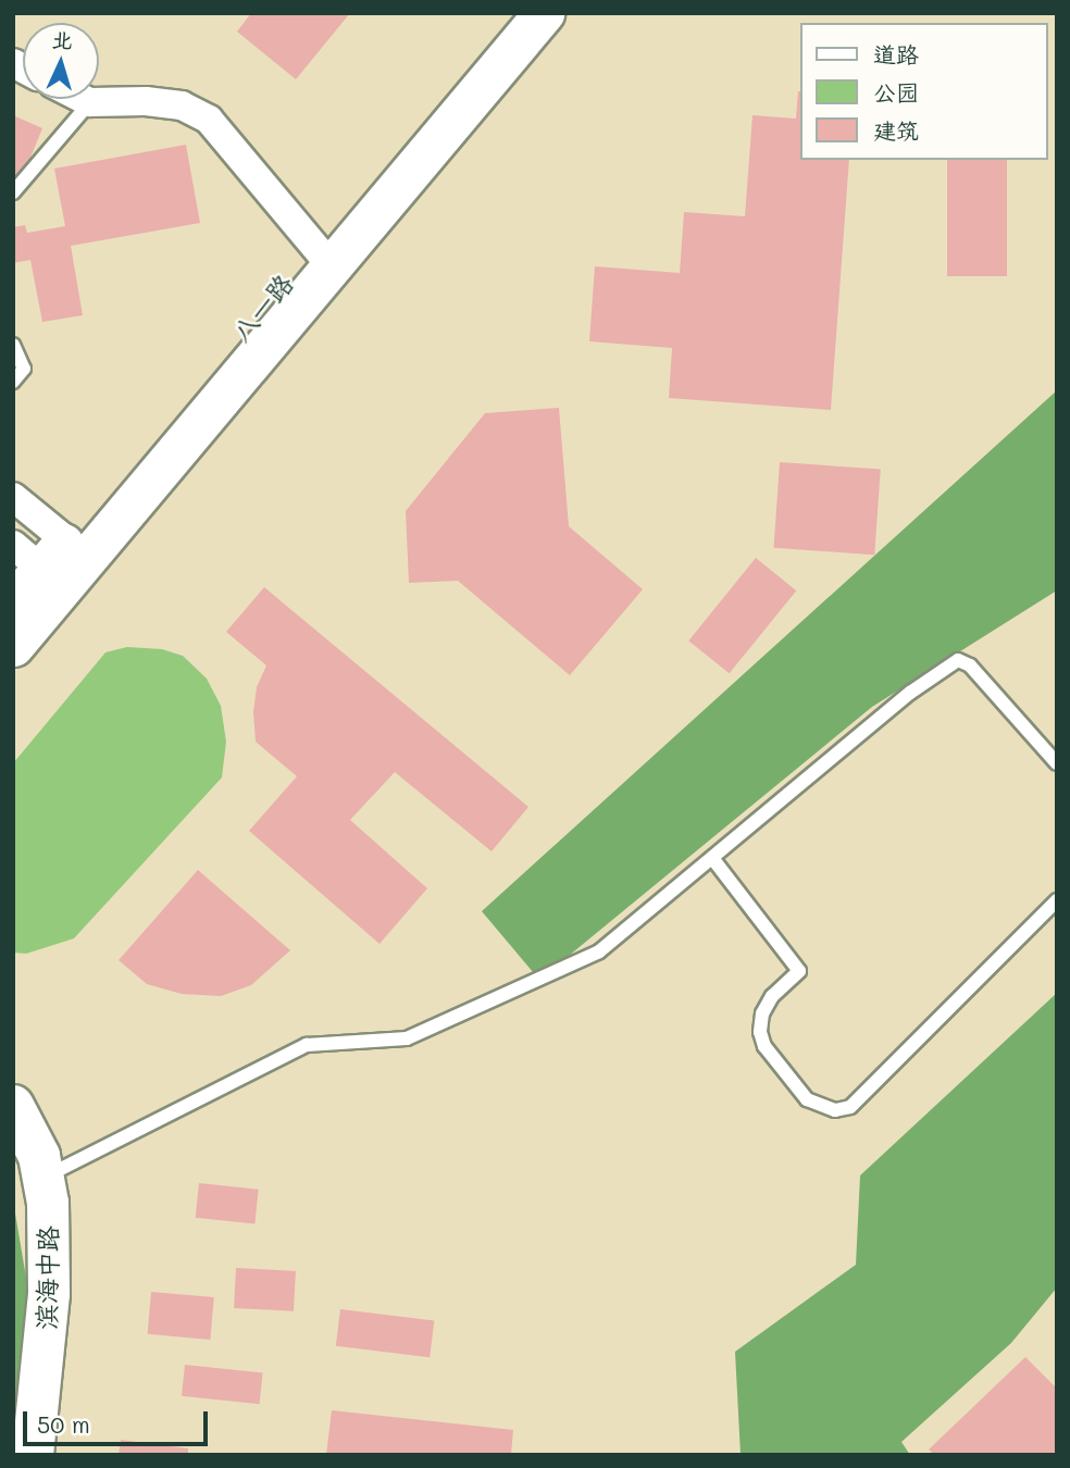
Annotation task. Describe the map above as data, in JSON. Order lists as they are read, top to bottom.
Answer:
{
  "streets": {
    "highway": ["滨海中路"]
  },
  "legend": ["道路", "公园", "建筑"],
  "scale_bar": "50 m",
  "north": "top"
}
